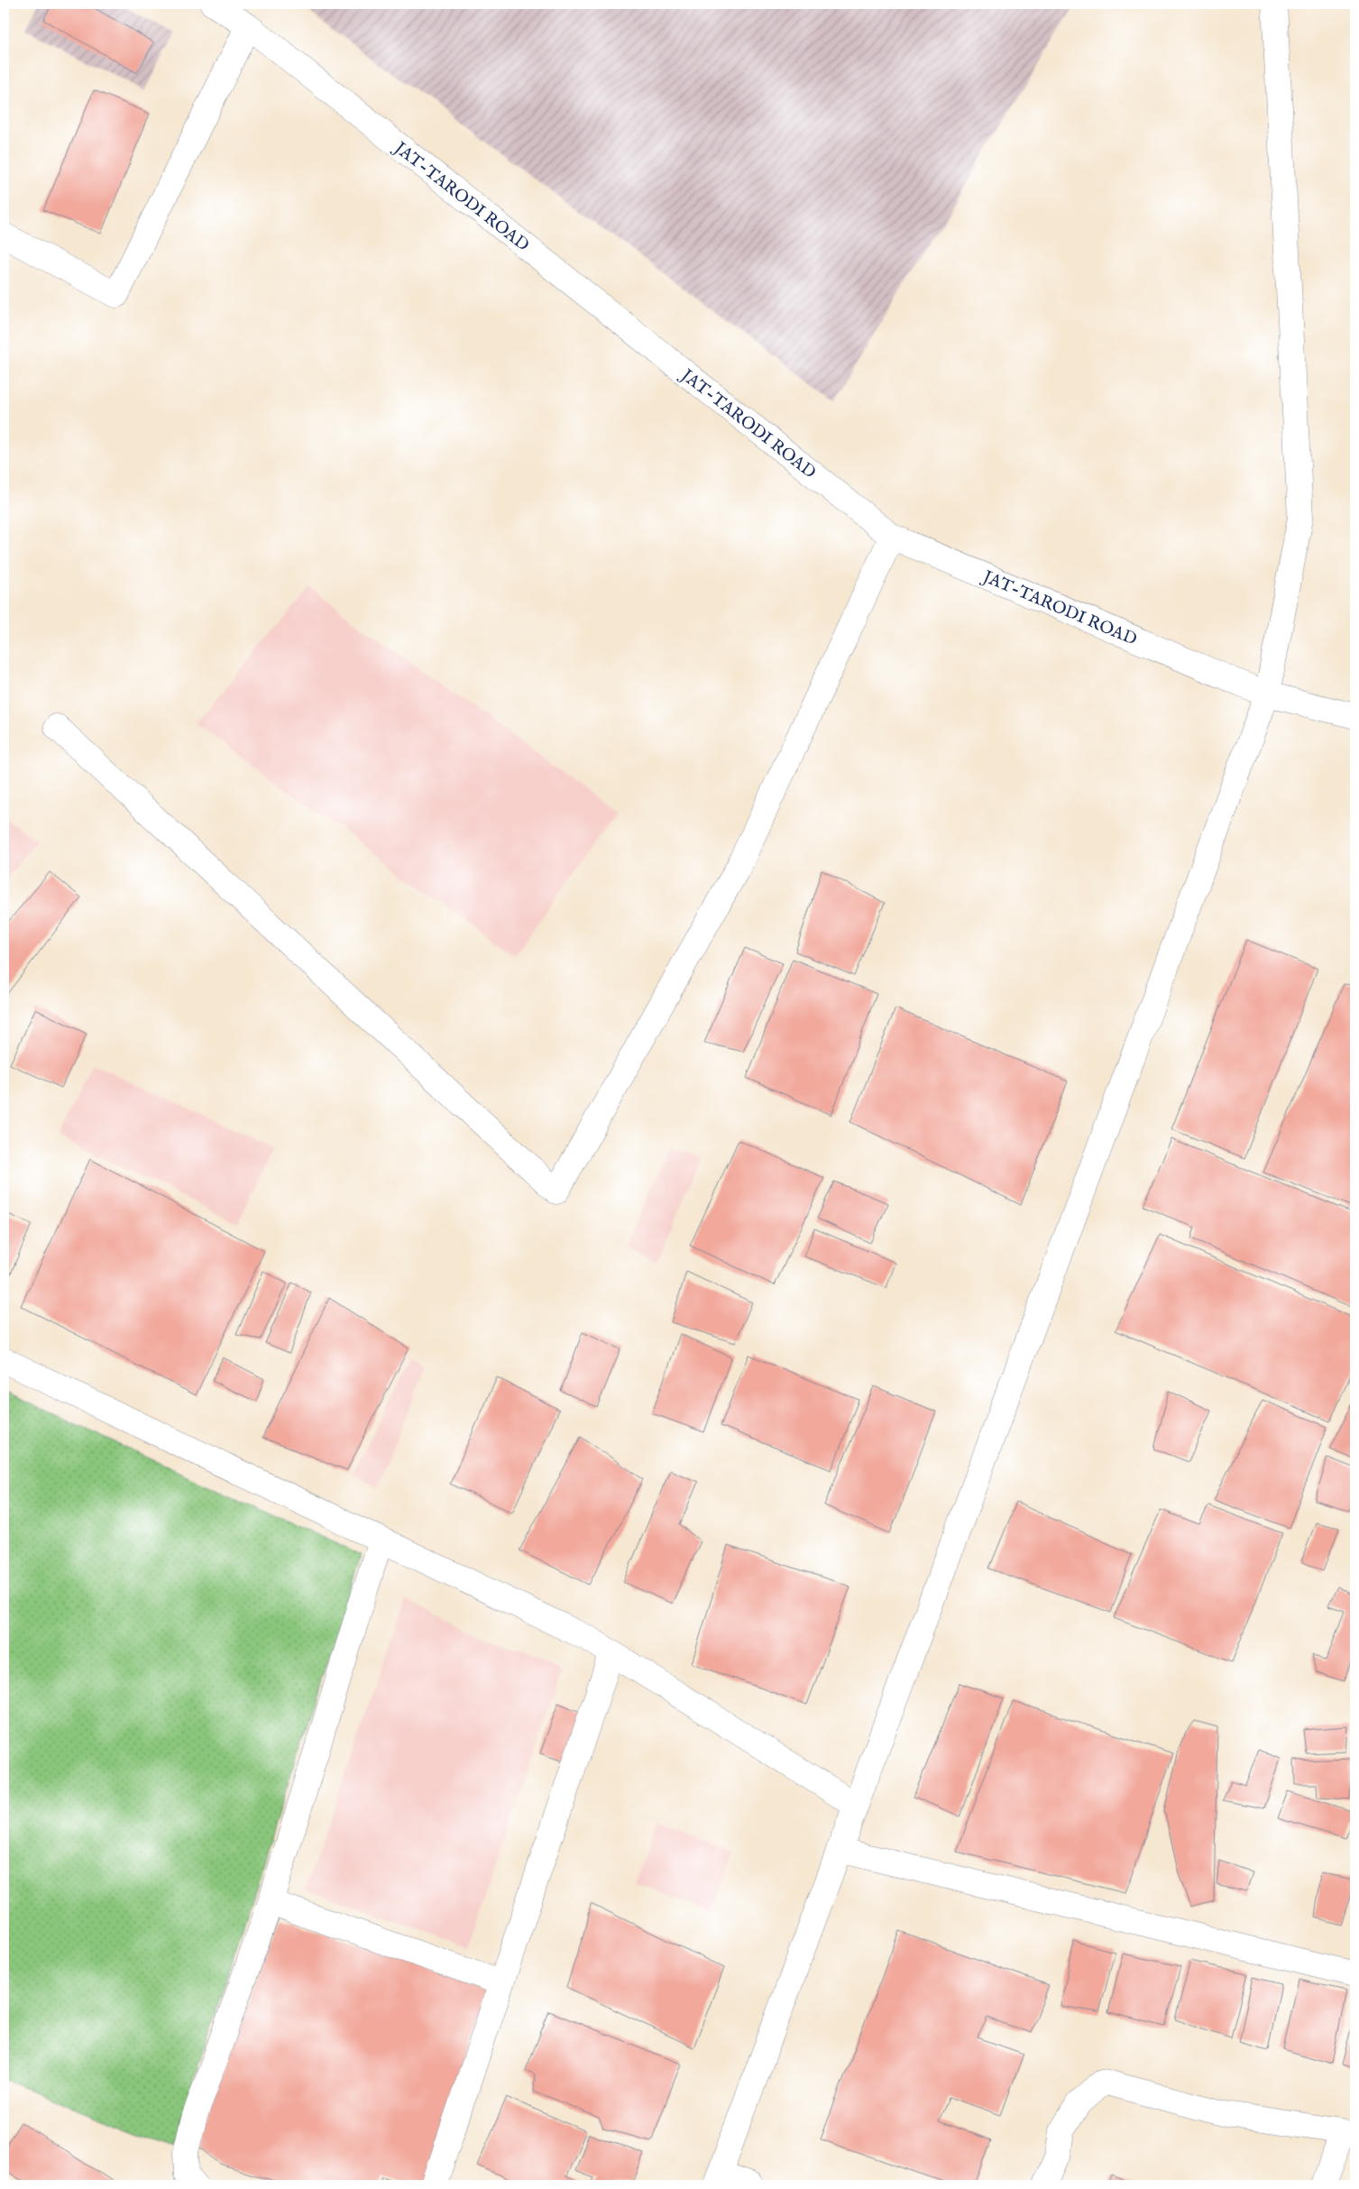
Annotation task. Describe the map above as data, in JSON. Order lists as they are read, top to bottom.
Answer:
{
  "streets": {
    "street": ["JAT-TARODI ROAD"]
  }
}
